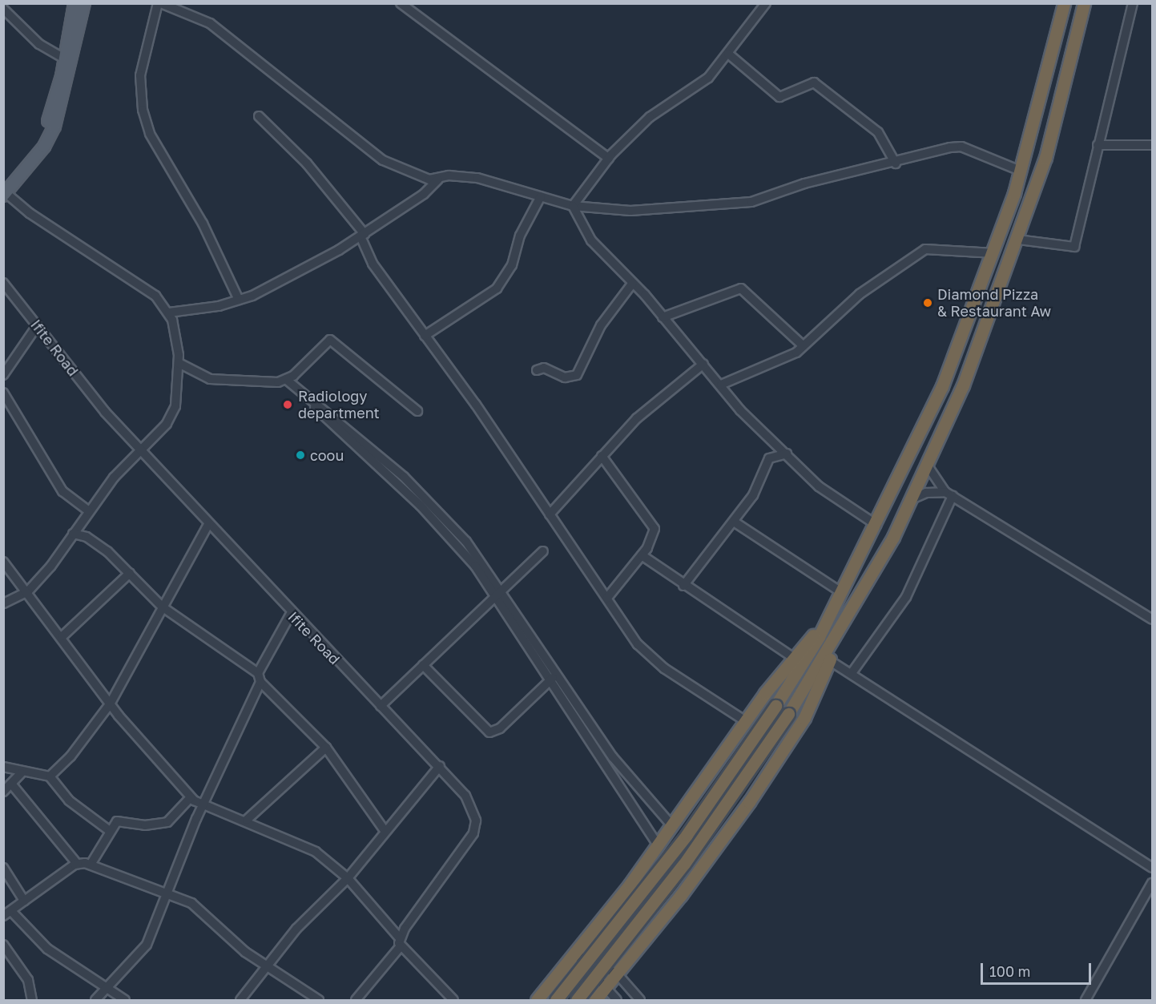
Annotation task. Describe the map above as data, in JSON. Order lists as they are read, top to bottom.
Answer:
{
  "streets": {
    "street": ["Ifite Road"]
  },
  "places": ["Diamond Pizza & Restaurant Aw", "Radiology department", "coou"],
  "scale_bar": "100 m"
}
